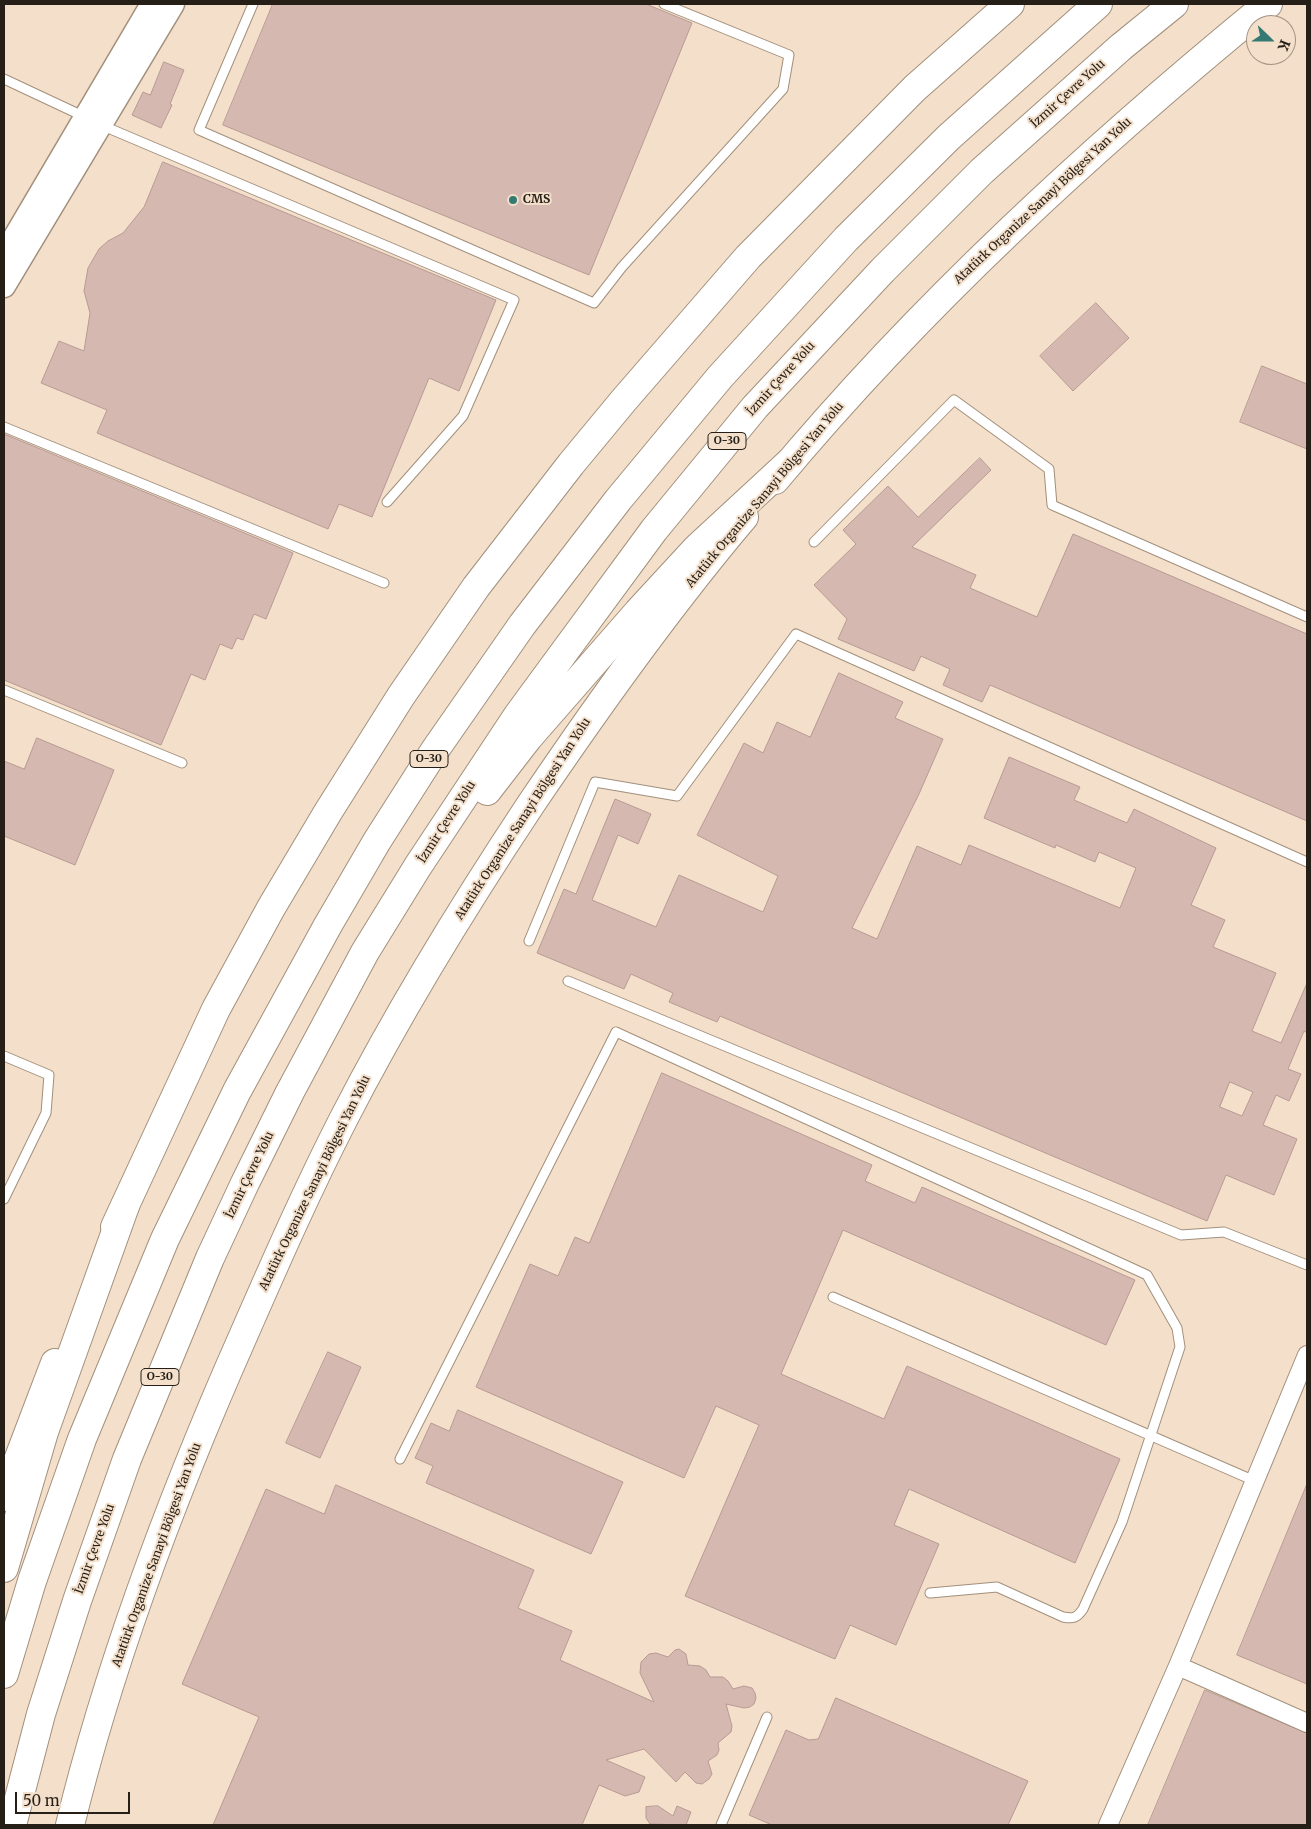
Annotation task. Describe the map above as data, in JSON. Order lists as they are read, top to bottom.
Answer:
{
  "streets": {
    "main road": ["İzmir Çevre Yolu", "Atatürk Organize Sanayi Bölgesi Yan Yolu", "O-30"]
  },
  "places": ["CMS"],
  "scale_bar": "50 m",
  "north": "right"
}
